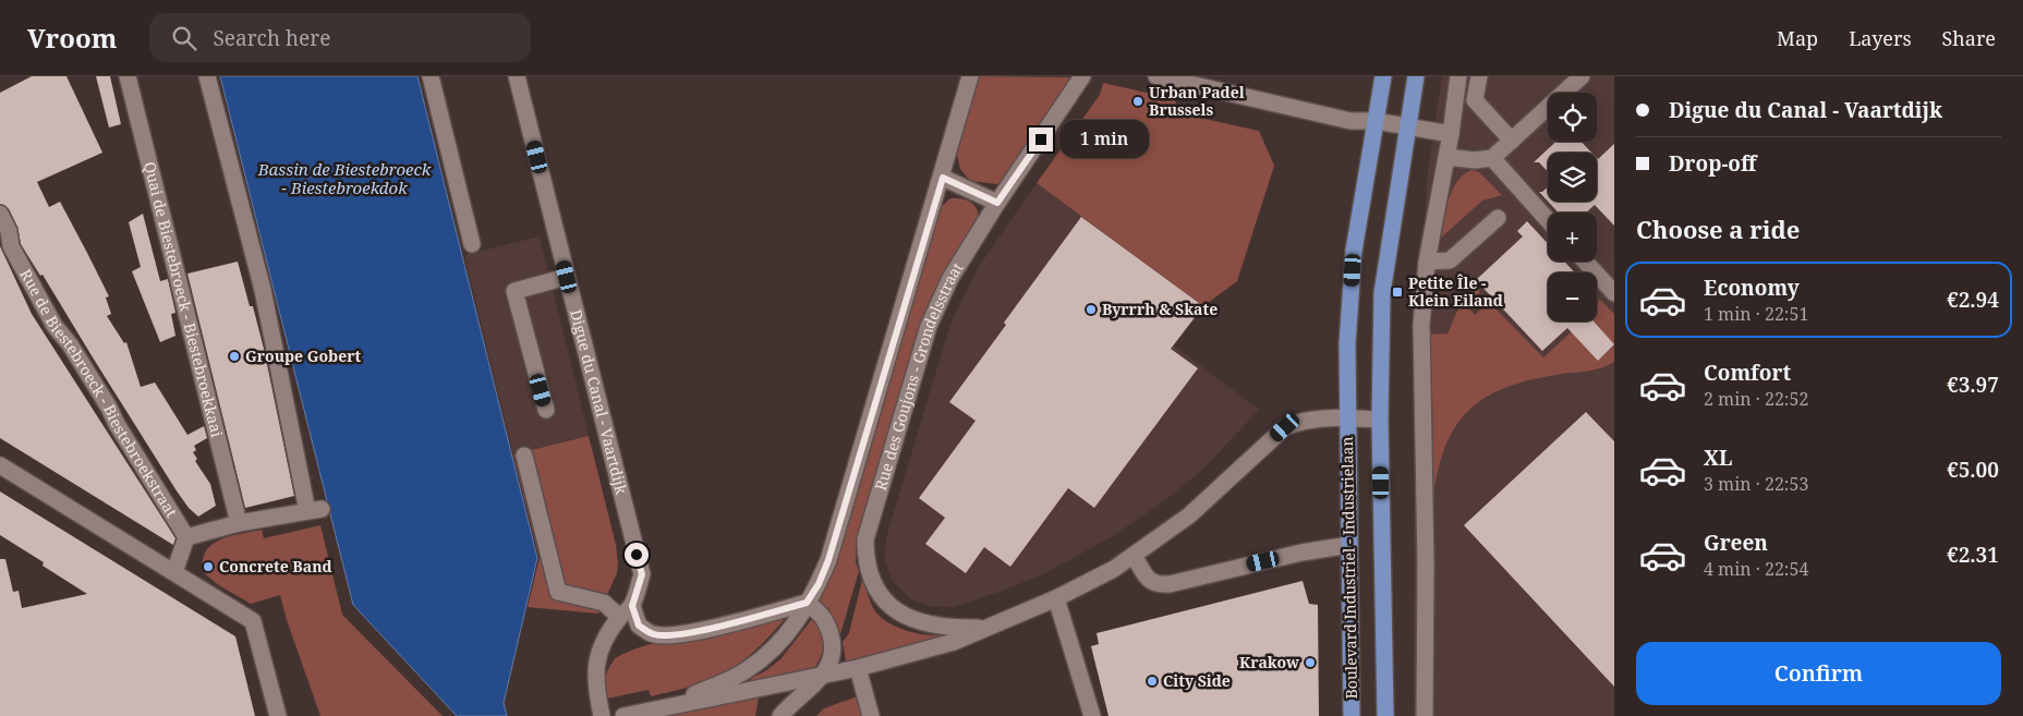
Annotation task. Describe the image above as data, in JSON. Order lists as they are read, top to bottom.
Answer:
{
  "streets": {
    "main road": ["Boulevard Industriel - Industrielaan"],
    "street": [
      "Quai de Biestebroeck - Biestebroekkaai",
      "Rue des Goujons - Grondelsstraat",
      "Rue de Biestebroeck - Biestebroekstraat",
      "Digue du Canal - Vaartdijk"
    ]
  },
  "water": ["Bassin de Biestebroeck - Biestebroekdok"],
  "places": {
    "other": [
      "Urban Padel Brussels",
      "Byrrrh & Skate",
      "Groupe Gobert",
      "Concrete Band",
      "Krakow",
      "City Side"
    ],
    "transit": ["Petite Île - Klein Eiland"]
  },
  "page": {
    "header": "Vroom",
    "search": "Search here",
    "nav": ["Map", "Layers", "Share"],
    "banner": ["Digue du Canal - Vaartdijk", "Drop-off"],
    "map_buttons": ["+", "−"],
    "bubble": "1 min",
    "heading": "Choose a ride",
    "list": [
      {
        "name": "Economy",
        "note": "1 min · 22:51",
        "value": "€2.94"
      },
      {
        "name": "Comfort",
        "note": "2 min · 22:52",
        "value": "€3.97"
      },
      {
        "name": "XL",
        "note": "3 min · 22:53",
        "value": "€5.00"
      },
      {
        "name": "Green",
        "note": "4 min · 22:54",
        "value": "€2.31"
      }
    ],
    "buttons": "Confirm"
  }
}
